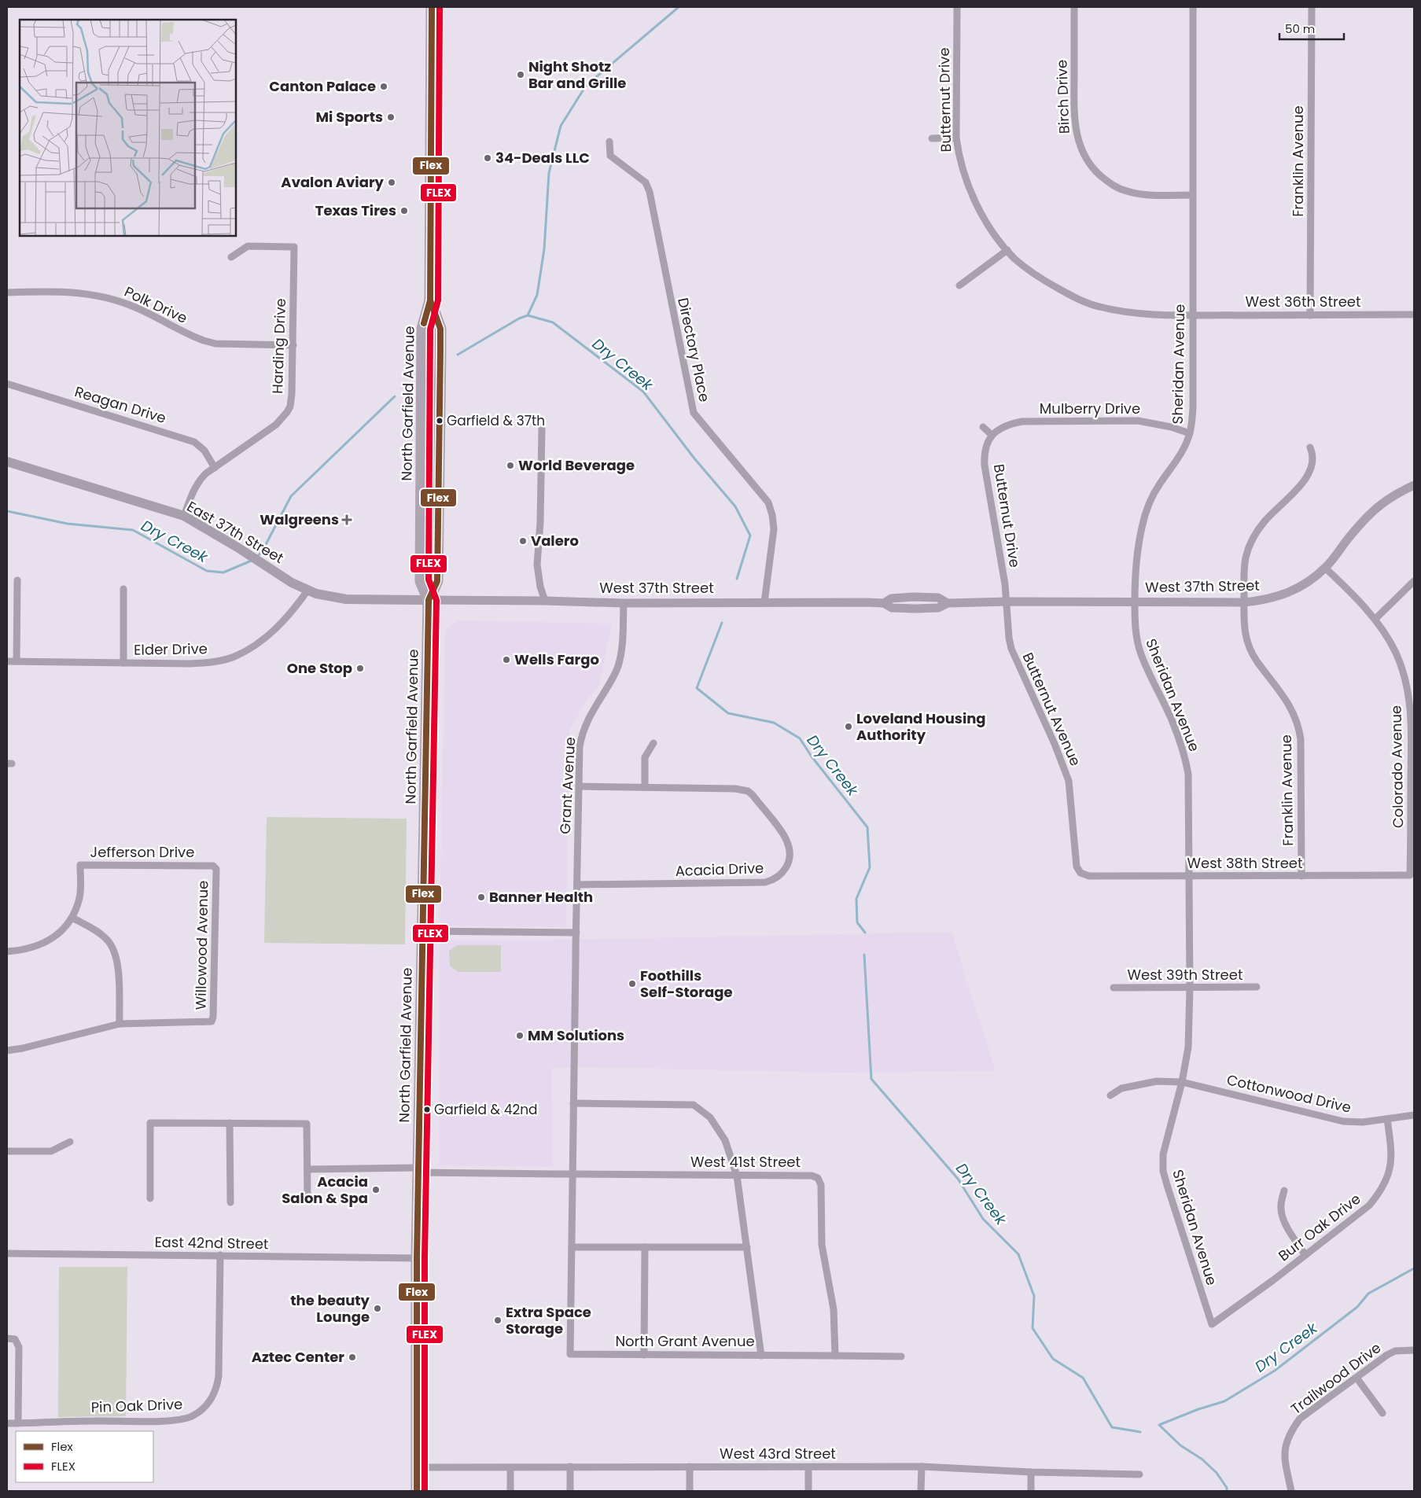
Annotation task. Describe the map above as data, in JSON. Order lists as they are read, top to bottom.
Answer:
{
  "streets": {
    "highway": ["North Garfield Avenue"],
    "main road": ["East 37th Street"],
    "street": [
      "Birch Drive",
      "Butternut Drive",
      "Franklin Avenue",
      "West 36th Street",
      "Polk Drive",
      "Harding Drive",
      "Directory Place",
      "Sheridan Avenue",
      "Reagan Drive",
      "Mulberry Drive",
      "West 37th Street",
      "Elder Drive",
      "Butternut Avenue",
      "Colorado Avenue",
      "Grant Avenue",
      "Jefferson Drive",
      "West 38th Street",
      "Acacia Drive",
      "Willowood Avenue",
      "West 39th Street",
      "Cottonwood Drive",
      "West 41st Street",
      "Burr Oak Drive",
      "East 42nd Street",
      "North Grant Avenue",
      "Trailwood Drive",
      "Pin Oak Drive",
      "West 43rd Street"
    ]
  },
  "crossings": [
    ["Birch Drive", "Sheridan Avenue"],
    ["Butternut Drive", "West 36th Street"],
    ["Butternut Drive", "Sheridan Avenue"],
    ["Butternut Drive", "Mulberry Drive"],
    ["Butternut Drive", "West 37th Street"],
    ["Butternut Drive", "Butternut Avenue"],
    ["Franklin Avenue", "West 36th Street"],
    ["Franklin Avenue", "West 37th Street"],
    ["Franklin Avenue", "West 38th Street"],
    ["West 36th Street", "Sheridan Avenue"],
    ["Polk Drive", "Harding Drive"],
    ["Harding Drive", "Reagan Drive"],
    ["Harding Drive", "East 37th Street"],
    ["Directory Place", "West 37th Street"],
    ["Sheridan Avenue", "Mulberry Drive"],
    ["Sheridan Avenue", "West 37th Street"],
    ["Sheridan Avenue", "West 38th Street"],
    ["Sheridan Avenue", "West 39th Street"],
    ["Sheridan Avenue", "Cottonwood Drive"],
    ["Sheridan Avenue", "Burr Oak Drive"],
    ["North Garfield Avenue", "East 37th Street"],
    ["North Garfield Avenue", "West 37th Street"],
    ["North Garfield Avenue", "West 41st Street"],
    ["North Garfield Avenue", "East 42nd Street"],
    ["North Garfield Avenue", "West 43rd Street"],
    ["East 37th Street", "West 37th Street"],
    ["East 37th Street", "Elder Drive"],
    ["West 37th Street", "Butternut Avenue"],
    ["West 37th Street", "Colorado Avenue"],
    ["West 37th Street", "Grant Avenue"],
    ["Butternut Avenue", "West 38th Street"],
    ["Colorado Avenue", "West 38th Street"],
    ["Grant Avenue", "Acacia Drive"],
    ["Grant Avenue", "North Grant Avenue"],
    ["Jefferson Drive", "Willowood Avenue"],
    ["Cottonwood Drive", "Burr Oak Drive"],
    ["West 41st Street", "North Grant Avenue"],
    ["East 42nd Street", "Pin Oak Drive"]
  ],
  "water": ["Dry Creek"],
  "places": {
    "other": [
      "Night Shotz Bar and Grille",
      "Canton Palace",
      "Mi Sports",
      "34-Deals LLC",
      "Avalon Aviary",
      "Texas Tires",
      "Garfield & 37th",
      "World Beverage",
      "Valero",
      "Wells Fargo",
      "One Stop",
      "Loveland Housing Authority",
      "Banner Health",
      "Foothills Self-Storage",
      "MM Solutions",
      "Garfield & 42nd",
      "Acacia Salon & Spa",
      "the beauty Lounge",
      "Extra Space Storage",
      "Aztec Center"
    ],
    "health": ["Walgreens"]
  },
  "lines": ["transit line Flex", "transit line FLEX"],
  "legend": ["Flex", "FLEX"],
  "scale_bar": "50 m"
}
